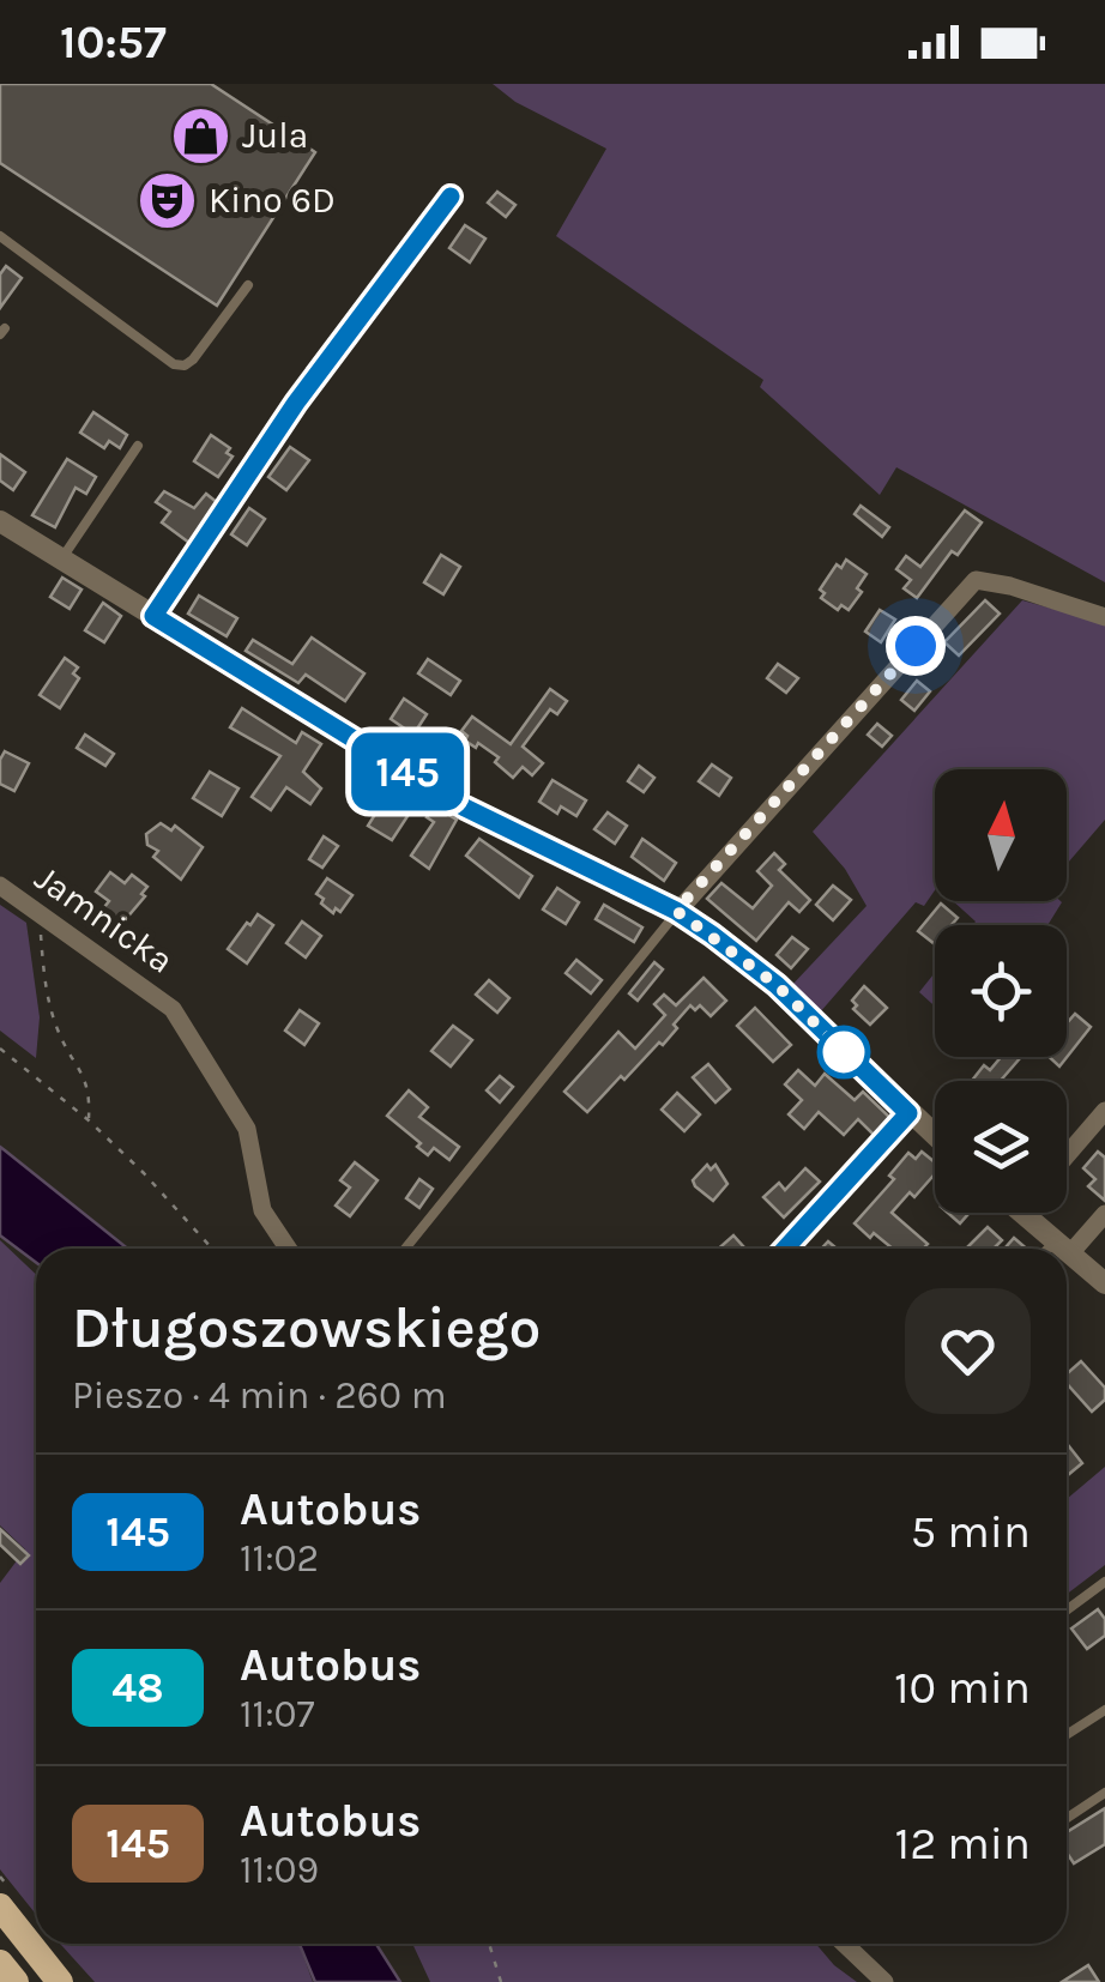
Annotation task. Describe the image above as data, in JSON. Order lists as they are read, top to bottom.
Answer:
{
  "streets": {
    "street": ["Jamnicka"]
  },
  "places": {
    "shop": ["Jula"],
    "theatre": ["Kino 6D"]
  },
  "lines": ["bus line 145"],
  "north": "top",
  "page": {
    "status": "10:57",
    "on_map": "145",
    "heading": ["Długoszowskiego", "Pieszo · 4 min · 260 m"],
    "list": [
      {
        "mark": "145",
        "name": "Autobus",
        "note": "11:02",
        "value": "5 min"
      },
      {
        "mark": "48",
        "name": "Autobus",
        "note": "11:07",
        "value": "10 min"
      },
      {
        "mark": "145",
        "name": "Autobus",
        "note": "11:09",
        "value": "12 min"
      }
    ]
  }
}
